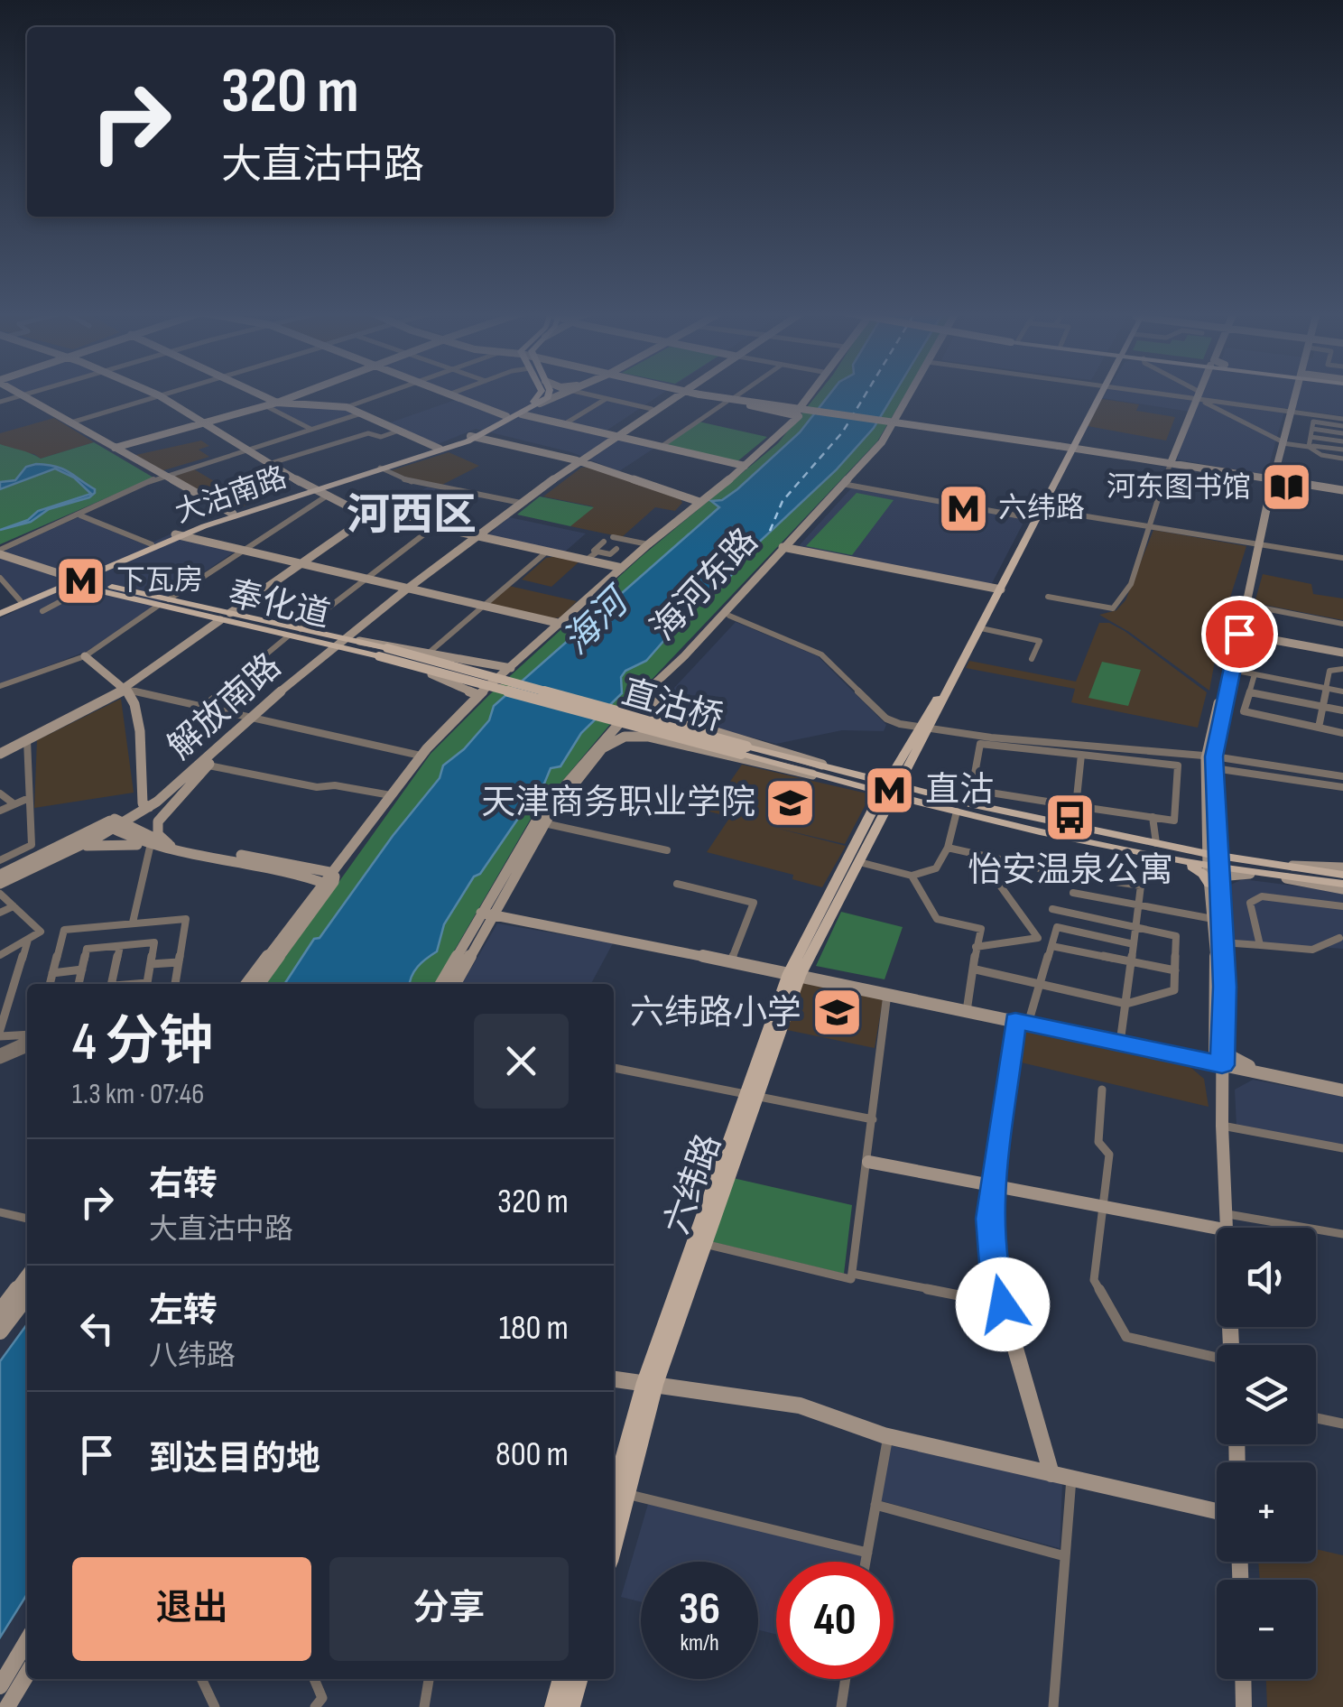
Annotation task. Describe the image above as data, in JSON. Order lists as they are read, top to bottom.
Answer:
{
  "streets": {
    "main road": [
      "大沽南路",
      "奉化道",
      "直沽桥",
      "六纬路"
    ],
    "street": ["海河东路", "解放南路"]
  },
  "crossings": [
    ["大沽南路", "奉化道"],
    ["奉化道", "直沽桥"],
    ["奉化道", "解放南路"]
  ],
  "districts": ["河西区"],
  "water": ["海河"],
  "places": {
    "library": ["河东图书馆"],
    "metro station": ["六纬路", "下瓦房", "直沽"],
    "school or university": ["天津商务职业学院", "六纬路小学"],
    "bus stop": ["怡安温泉公寓"]
  },
  "page": {
    "turn": ["320 m", "大直沽中路"],
    "heading": ["4 分钟", "1.3 km · 07:46"],
    "list": [
      {
        "name": "右转",
        "note": "大直沽中路",
        "value": "320 m"
      },
      {
        "name": "左转",
        "note": "八纬路",
        "value": "180 m"
      },
      {
        "name": "到达目的地",
        "value": "800 m"
      }
    ],
    "map_buttons": ["+", "−"],
    "buttons": ["退出", "分享"],
    "speed": "36 km/h",
    "limit": "40"
  }
}
